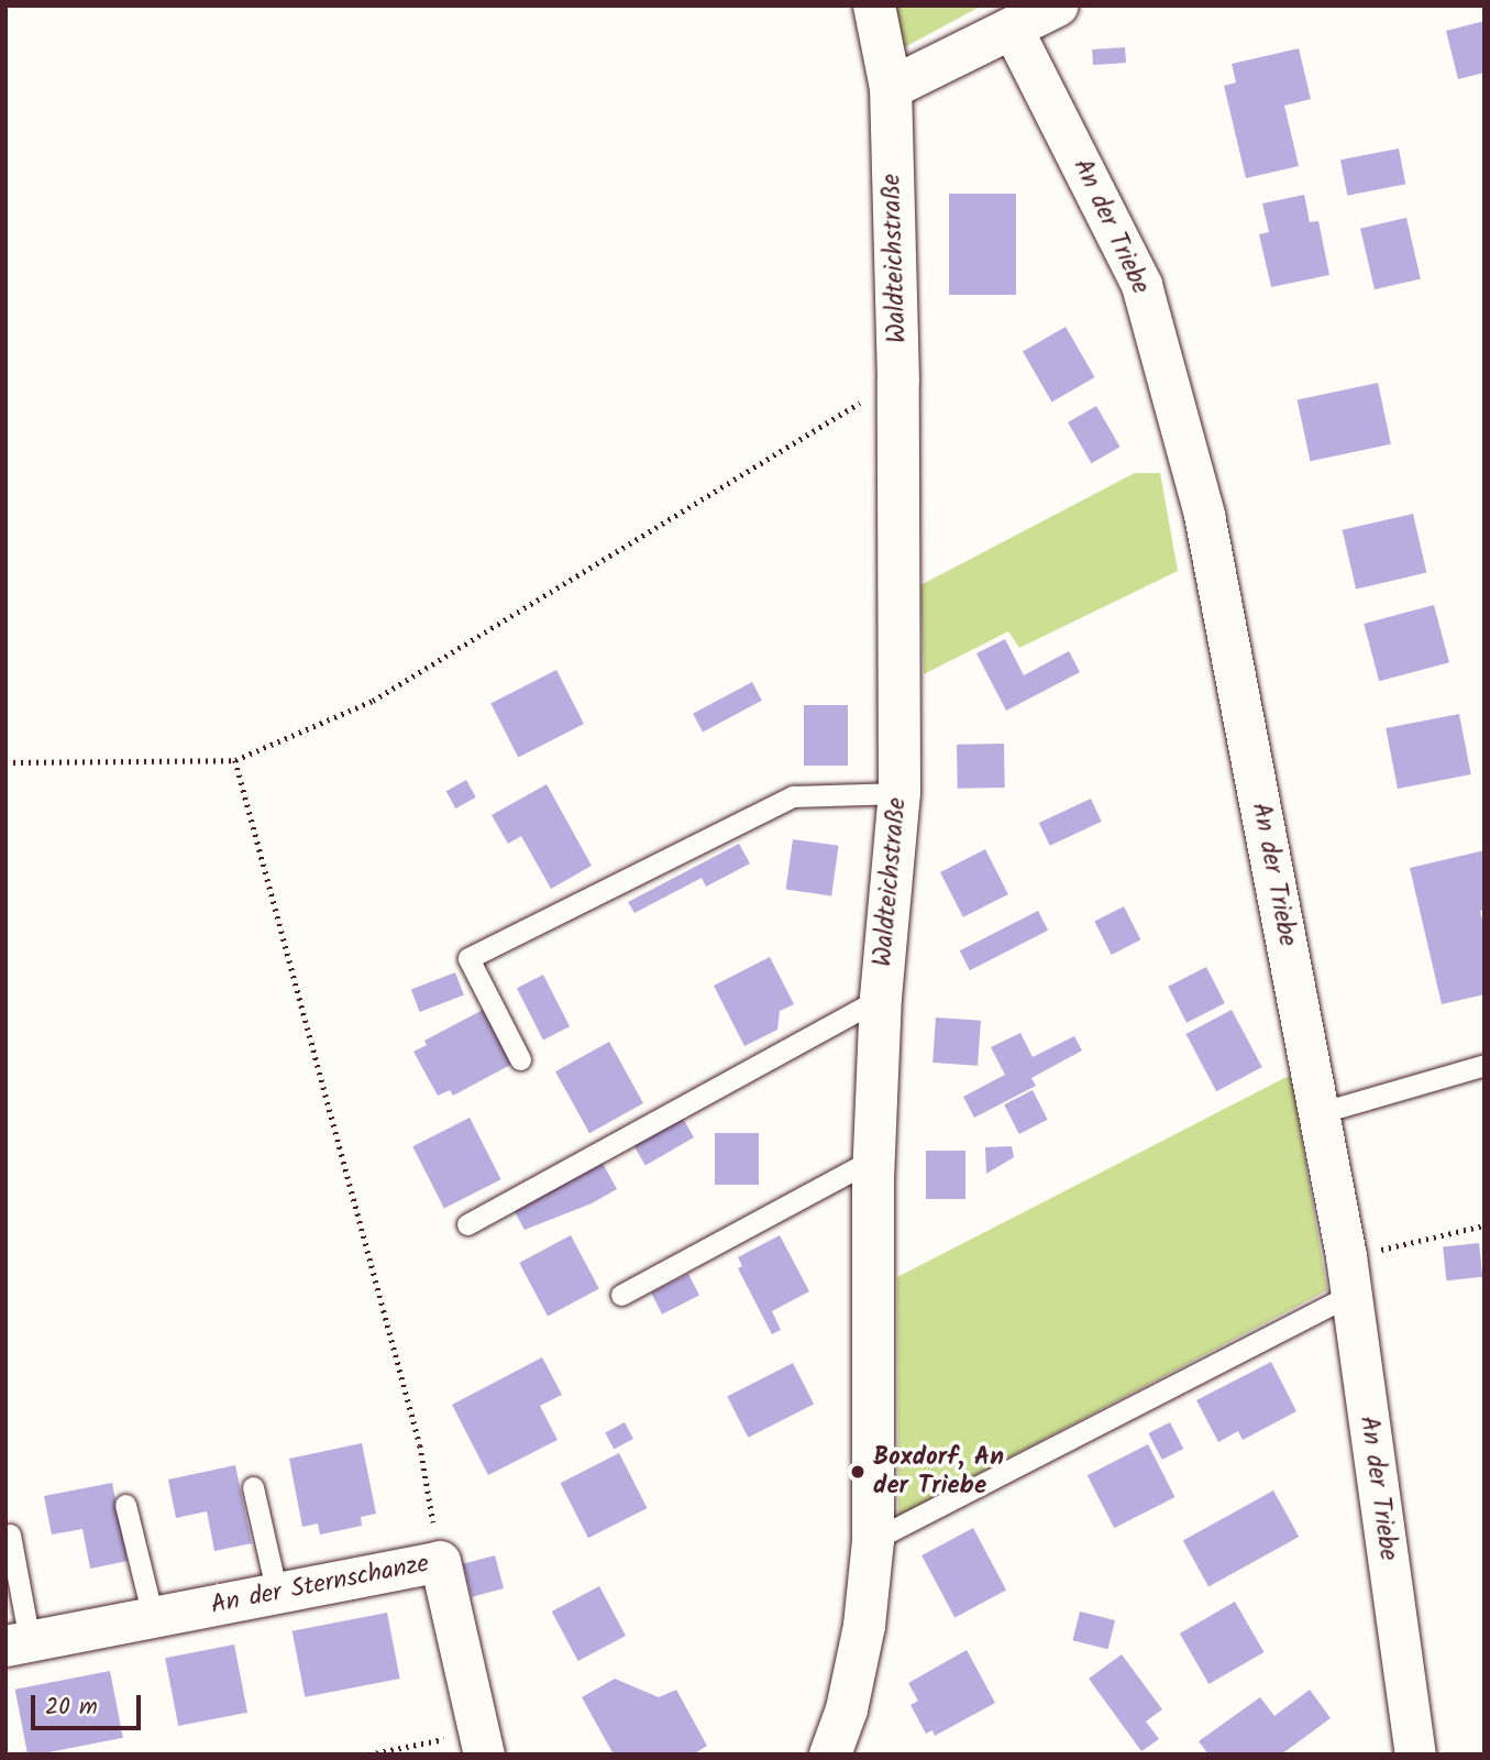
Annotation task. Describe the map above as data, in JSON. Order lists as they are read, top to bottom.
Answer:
{
  "streets": {
    "street": ["An der Triebe", "Waldteichstraße", "An der Sternschanze"]
  },
  "places": ["Boxdorf, An der Triebe"],
  "scale_bar": "20 m"
}
